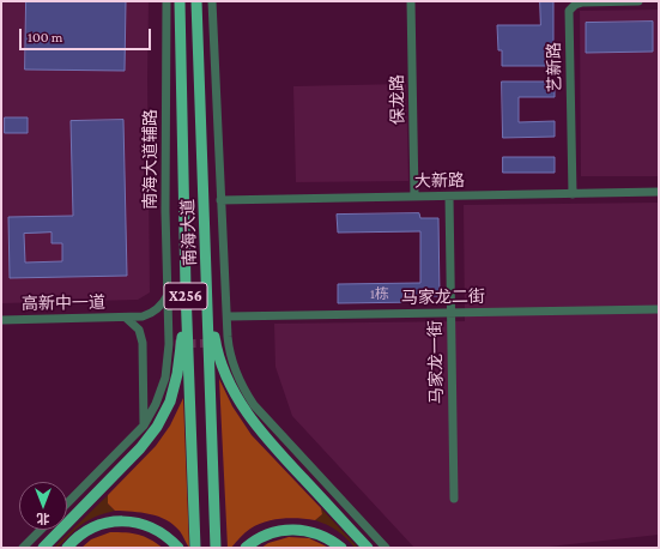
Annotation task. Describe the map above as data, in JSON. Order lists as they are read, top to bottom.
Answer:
{
  "streets": {
    "main road": ["南海大道", "X256"],
    "street": [
      "艺新路",
      "保龙路",
      "南海大道辅路",
      "大新路",
      "马家龙二街",
      "高新中一道",
      "马家龙一街"
    ]
  },
  "crossings": [
    ["艺新路", "大新路"],
    ["保龙路", "大新路"],
    ["南海大道辅路", "高新中一道"],
    ["大新路", "马家龙一街"],
    ["马家龙二街", "马家龙一街"]
  ],
  "house_numbers": ["1栋"],
  "scale_bar": "100 m",
  "north": "bottom"
}
